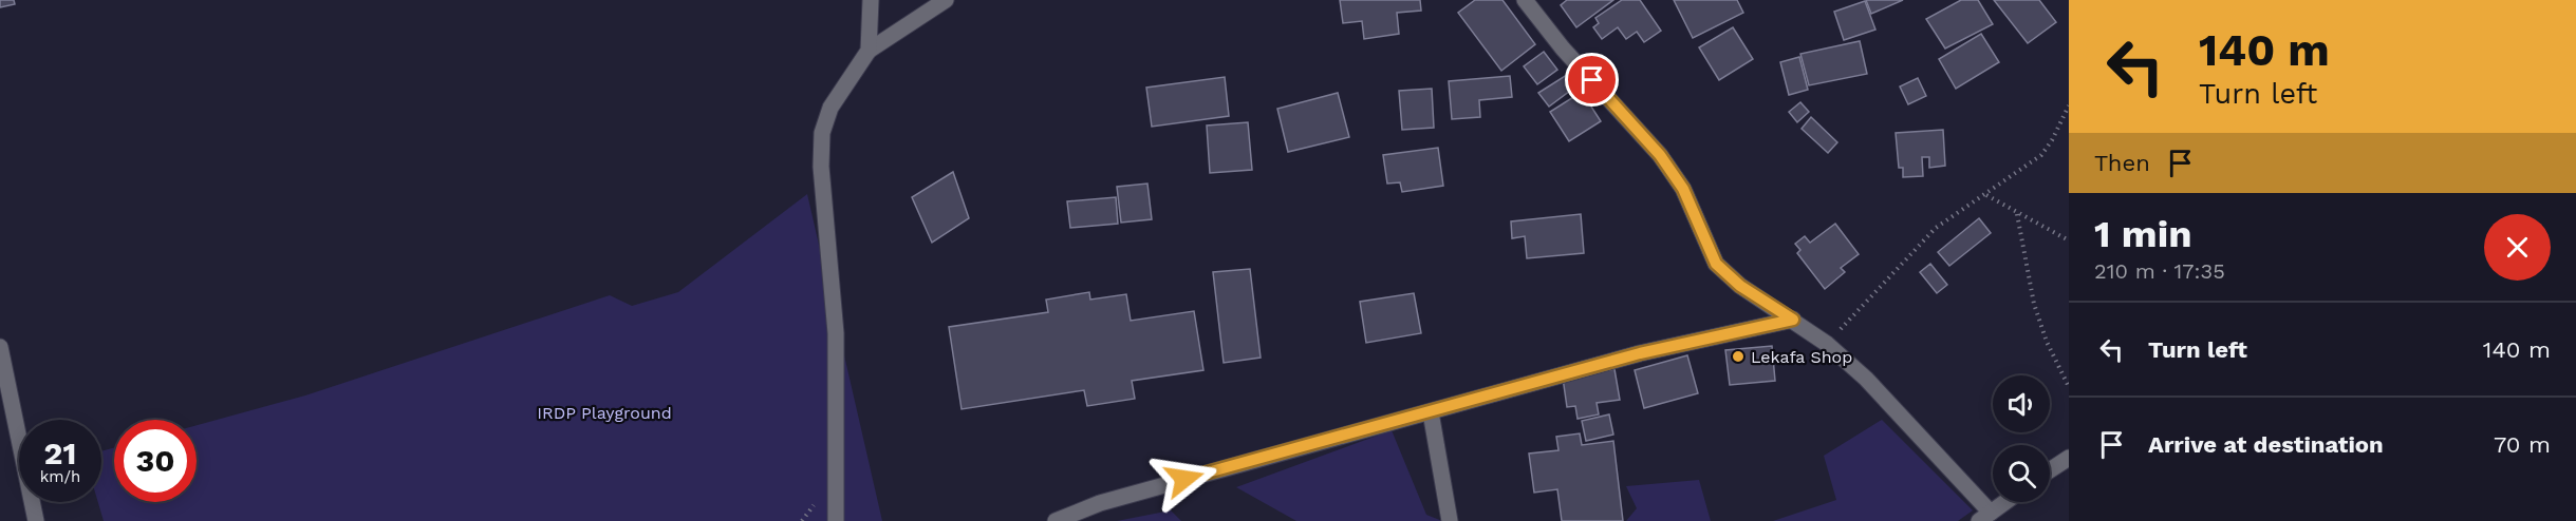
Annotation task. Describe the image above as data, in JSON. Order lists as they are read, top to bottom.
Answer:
{
  "parks": ["IRDP Playground"],
  "places": ["Lekafa Shop"],
  "page": {
    "turn": ["140 m", "Turn left"],
    "then": "Then",
    "heading": ["1 min", "210 m · 17:35"],
    "list": [
      {
        "name": "Turn left",
        "value": "140 m"
      },
      {
        "name": "Arrive at destination",
        "value": "70 m"
      }
    ],
    "speed": "21 km/h",
    "limit": "30"
  }
}
